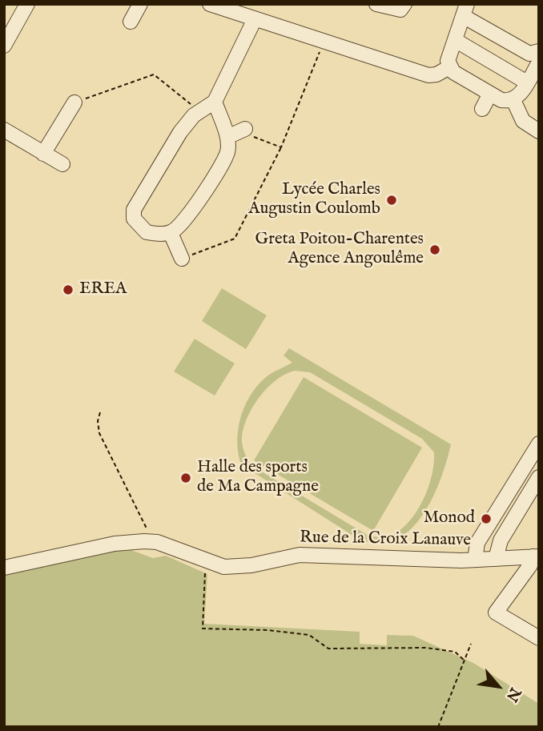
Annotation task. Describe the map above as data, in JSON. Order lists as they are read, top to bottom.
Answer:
{
  "streets": {
    "street": ["Rue de la Croix Lanauve"]
  },
  "places": [
    "Lycée Charles Augustin Coulomb",
    "Greta Poitou-Charentes Agence Angoulême",
    "EREA",
    "Halle des sports de Ma Campagne",
    "Monod"
  ],
  "north": "bottom right"
}
